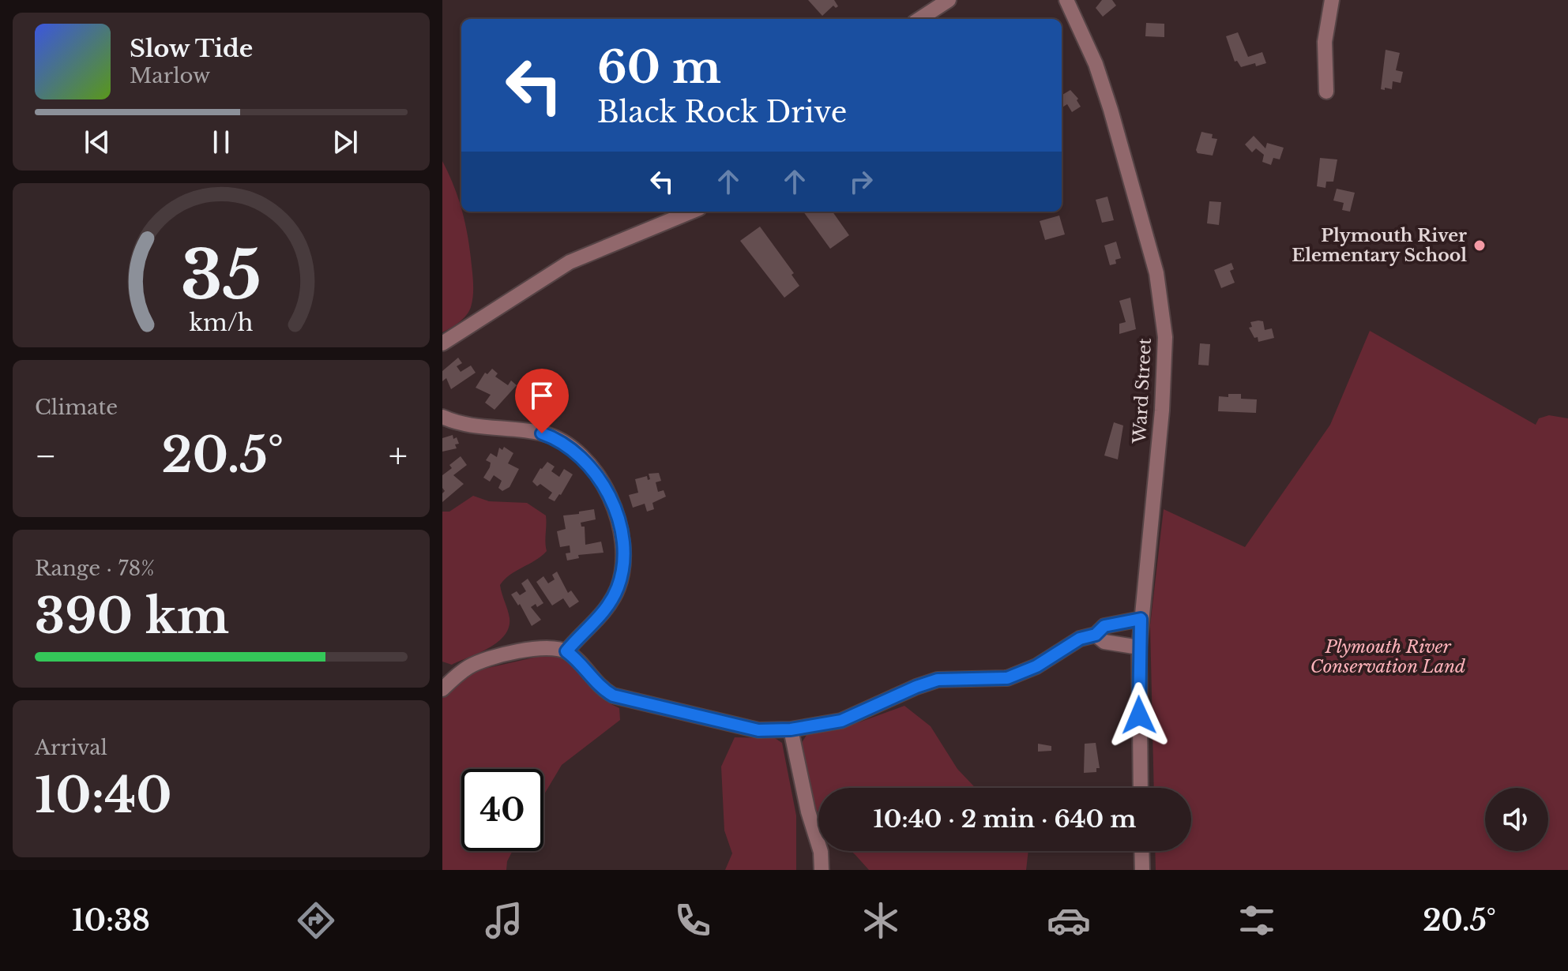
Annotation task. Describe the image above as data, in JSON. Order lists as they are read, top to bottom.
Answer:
{
  "streets": {
    "street": ["Ward Street"]
  },
  "parks": ["Plymouth River Conservation Land"],
  "places": ["Plymouth River Elementary School"],
  "page": {
    "turn": ["60 m", "Black Rock Drive"],
    "song": ["Slow Tide", "Marlow"],
    "tile": [
      "Climate",
      ["Range · 78%", "390 km"],
      ["Arrival", "10:40"]
    ],
    "heat": ["−", "20.5°", "+"],
    "limit": "40",
    "trip": "10:40 · 2 min · 640 m",
    "tabs": ["10:38", "20.5°"],
    "gauge": ["35", "km/h"]
  }
}
